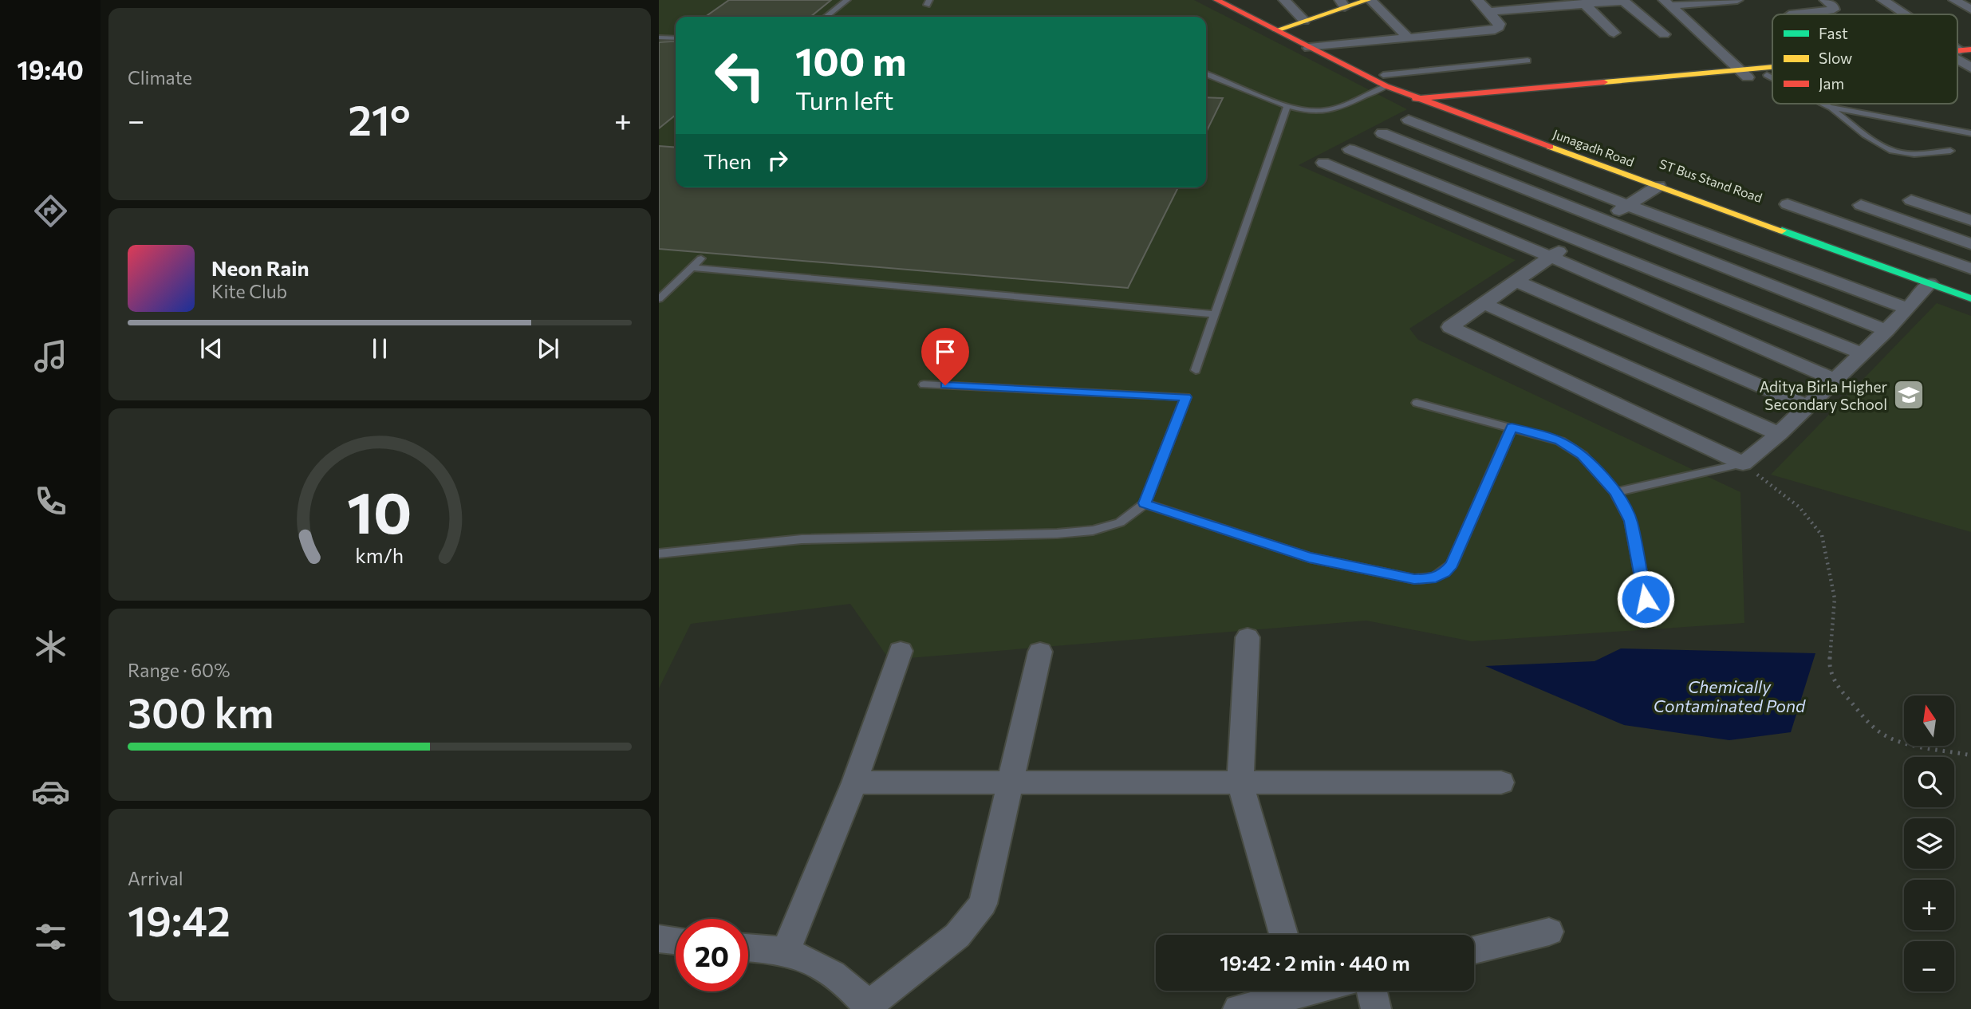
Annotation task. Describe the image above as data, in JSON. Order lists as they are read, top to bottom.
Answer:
{
  "streets": {
    "main road": ["Junagadh Road", "ST Bus Stand Road"]
  },
  "crossings": [
    ["Junagadh Road", "ST Bus Stand Road"]
  ],
  "water": ["Chemically Contaminated Pond"],
  "places": {
    "school or university": ["Aditya Birla Higher Secondary School"]
  },
  "legend": ["Fast", "Slow", "Jam"],
  "north": "top",
  "page": {
    "tabs": "19:40",
    "tile": [
      "Climate",
      ["Range · 60%", "300 km"],
      ["Arrival", "19:42"]
    ],
    "turn": ["100 m", "Turn left"],
    "heat": ["−", "21°", "+"],
    "then": "Then",
    "song": ["Neon Rain", "Kite Club"],
    "map_buttons": ["+", "−"],
    "limit": "20",
    "trip": "19:42 · 2 min · 440 m",
    "gauge": ["10", "km/h"]
  }
}
